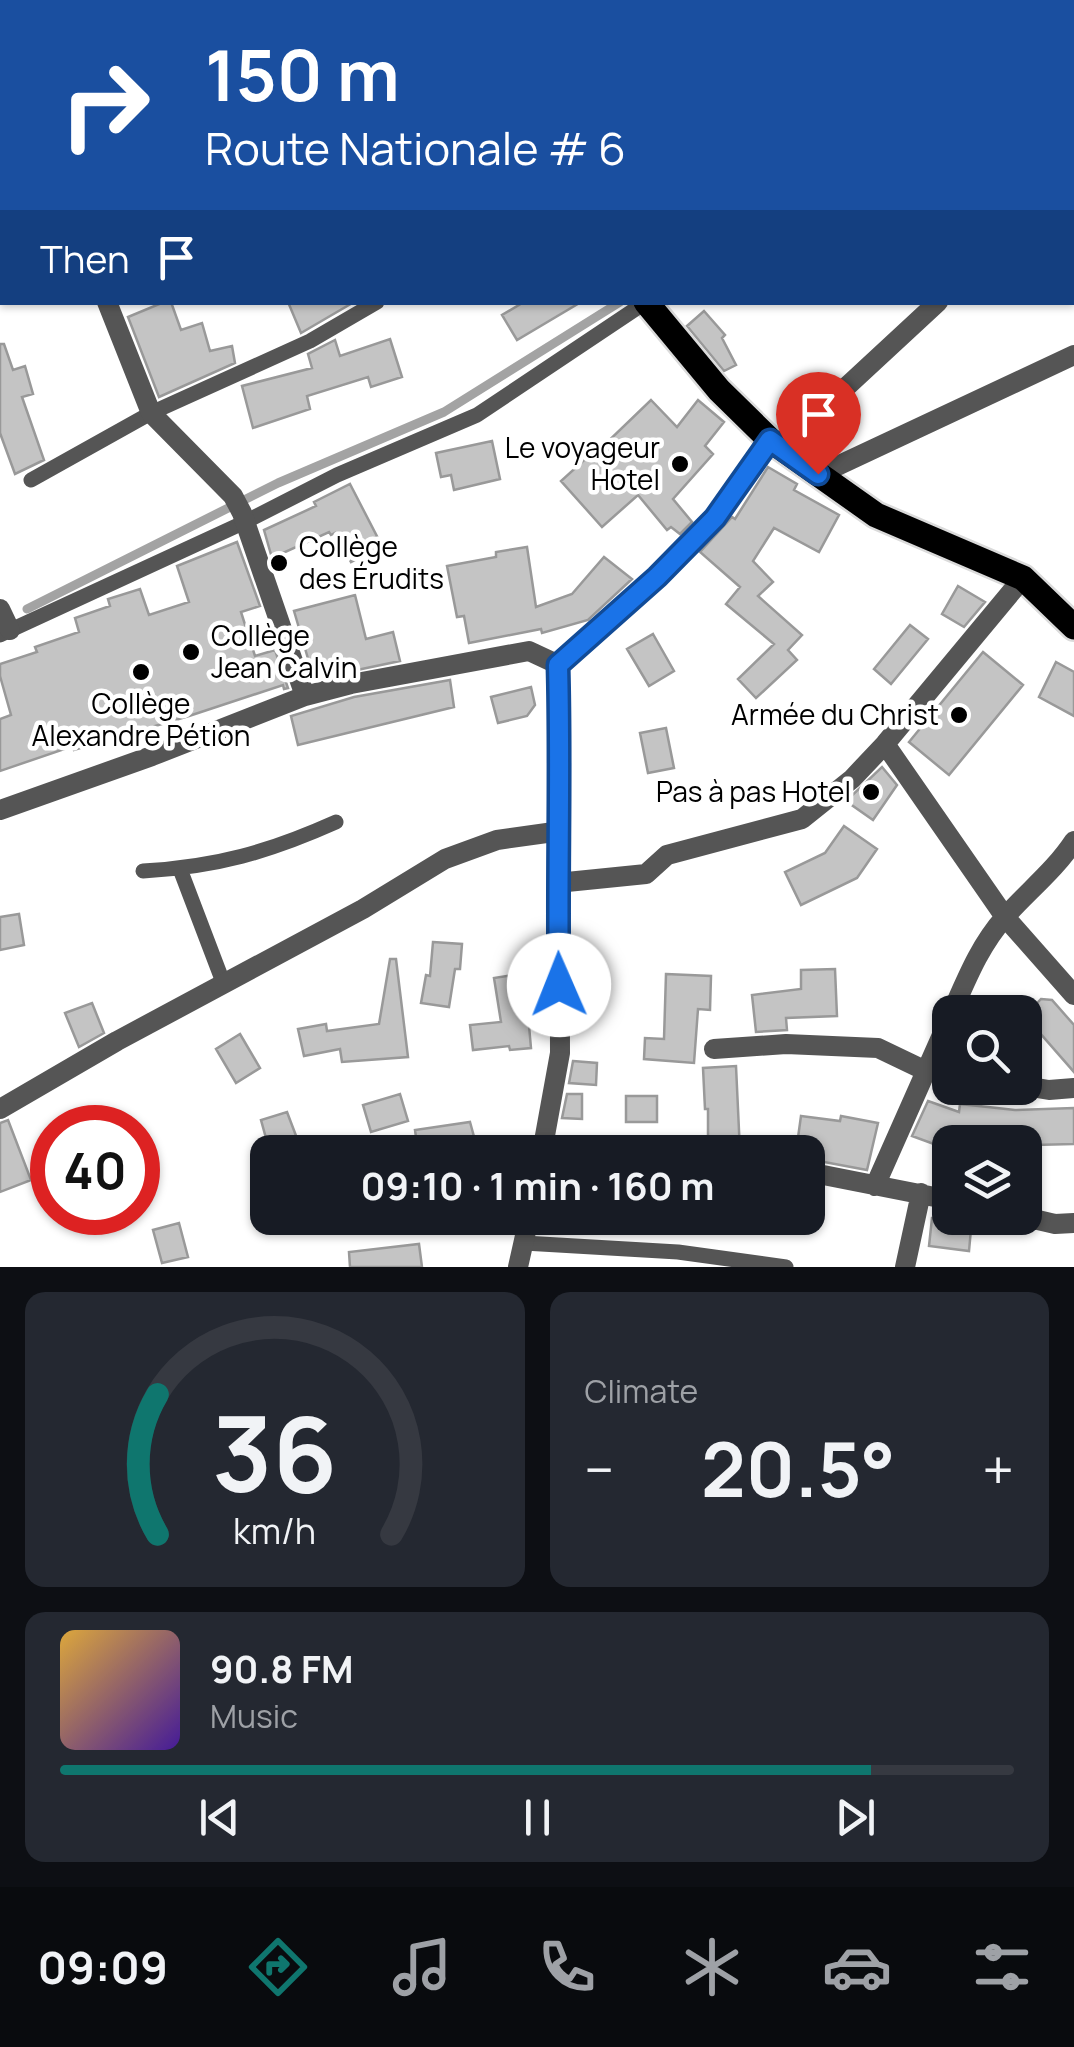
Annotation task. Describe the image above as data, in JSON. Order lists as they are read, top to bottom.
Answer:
{
  "places": [
    "Le voyageur Hotel",
    "Collège des Érudits",
    "Collège Jean Calvin",
    "Collège Alexandre Pétion",
    "Armée du Christ",
    "Pas à pas Hotel"
  ],
  "page": {
    "turn": ["150 m", "Route Nationale # 6"],
    "then": "Then",
    "limit": "40",
    "trip": "09:10 · 1 min · 160 m",
    "tile": "Climate",
    "heat": ["−", "20.5°", "+"],
    "song": ["90.8 FM", "Music"],
    "tabs": "09:09",
    "gauge": ["36", "km/h"]
  }
}
